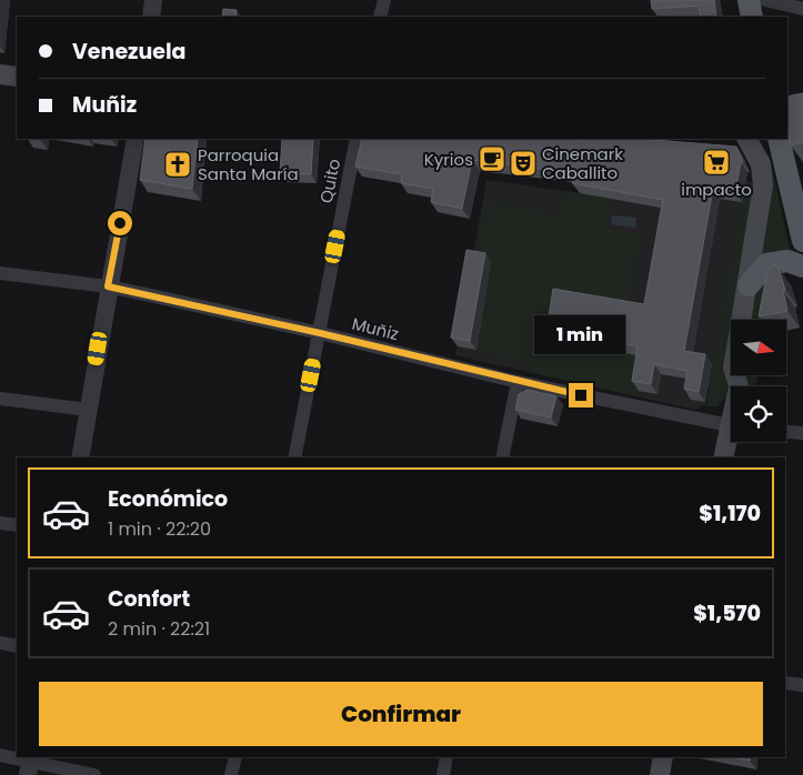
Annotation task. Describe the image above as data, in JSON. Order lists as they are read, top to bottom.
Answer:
{
  "streets": {
    "street": ["Quito", "Muñiz"]
  },
  "crossings": [
    ["Quito", "Muñiz"]
  ],
  "places": {
    "cafe": ["Kyrios"],
    "supermarket": ["impacto"],
    "theatre": ["Cinemark Caballito"],
    "church": ["Parroquia Santa María"]
  },
  "north": "right",
  "page": {
    "banner": ["Venezuela", "Muñiz"],
    "bubble": "1 min",
    "list": [
      {
        "name": "Económico",
        "note": "1 min · 22:20",
        "value": "$1,170"
      },
      {
        "name": "Confort",
        "note": "2 min · 22:21",
        "value": "$1,570"
      }
    ],
    "buttons": "Confirmar"
  }
}
